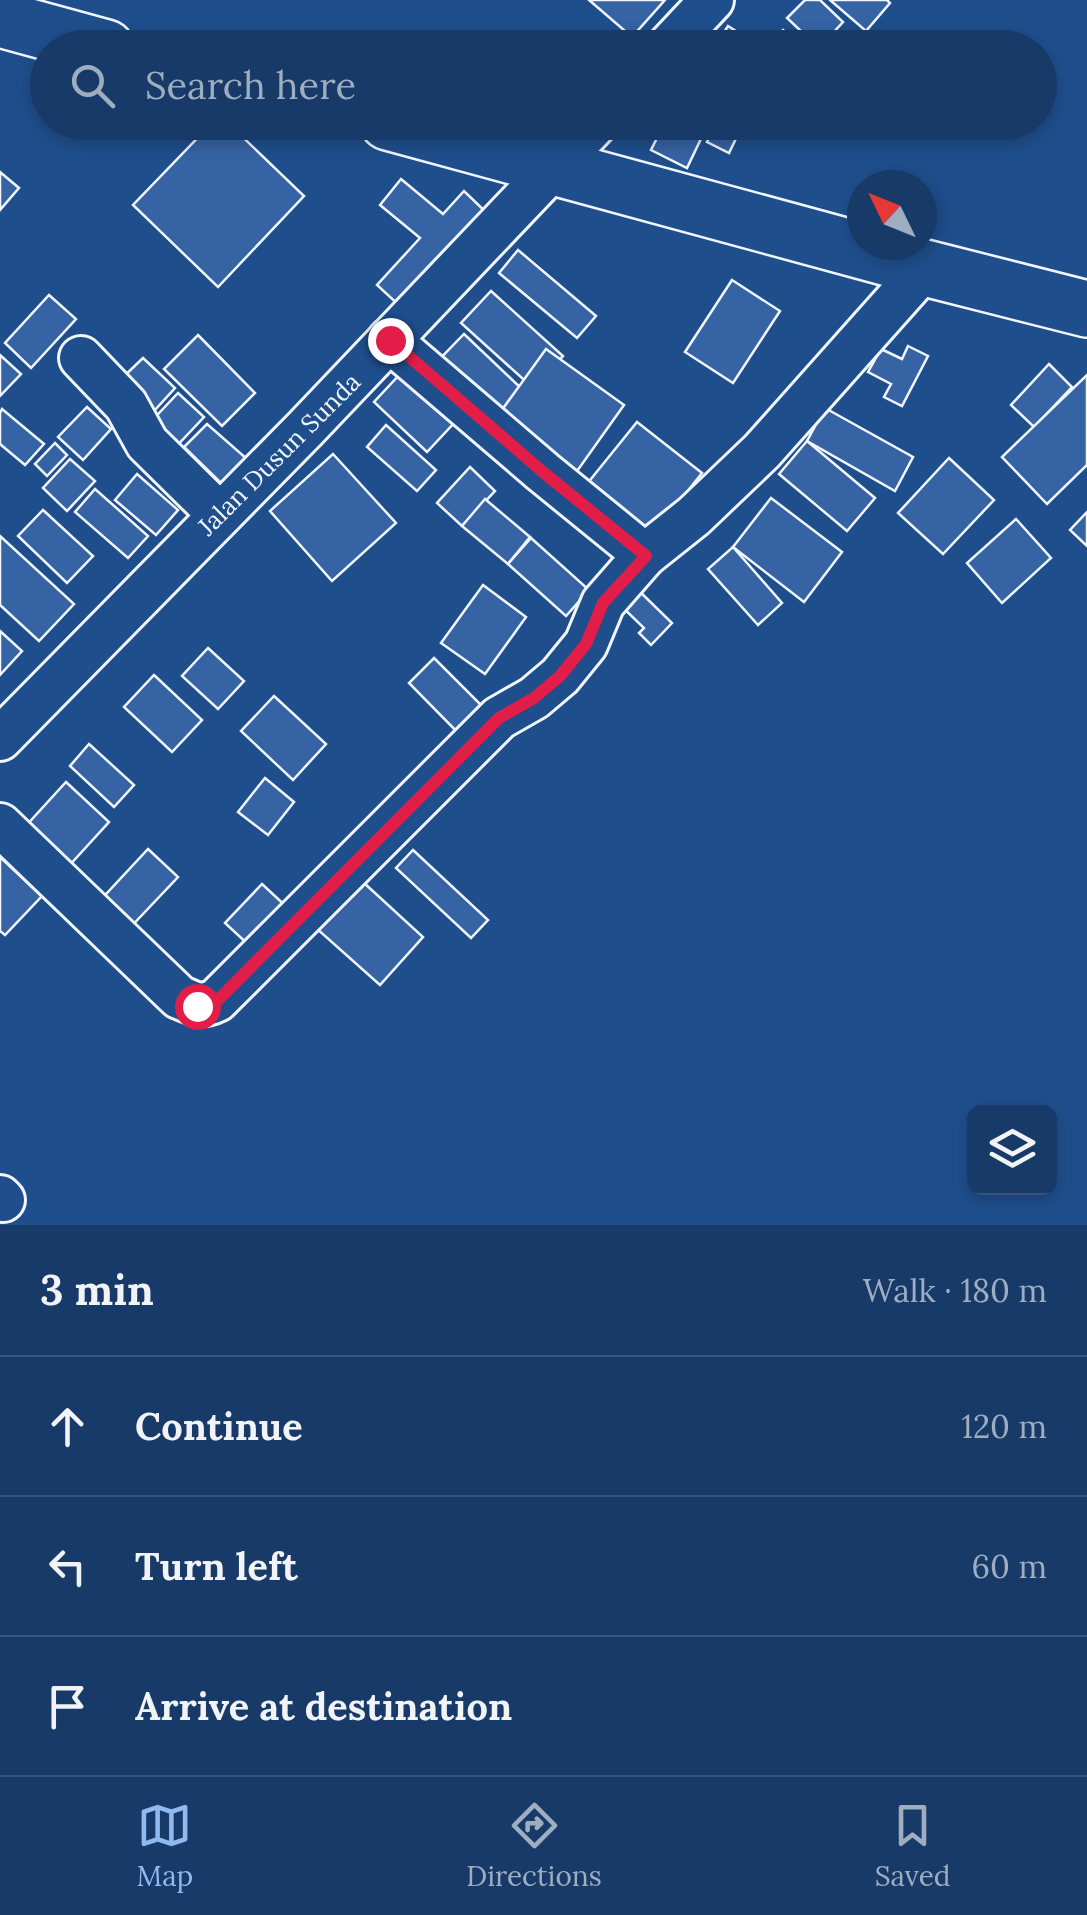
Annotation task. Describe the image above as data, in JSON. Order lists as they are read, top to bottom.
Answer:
{
  "streets": {
    "street": ["Jalan Dusun Sunda"]
  },
  "north": "top left",
  "page": {
    "search": "Search here",
    "heading": ["3 min", "Walk · 180 m"],
    "list": [
      ["Continue", "120 m"],
      ["Turn left", "60 m"],
      "Arrive at destination"
    ],
    "nav": ["Map", "Directions", "Saved"]
  }
}
